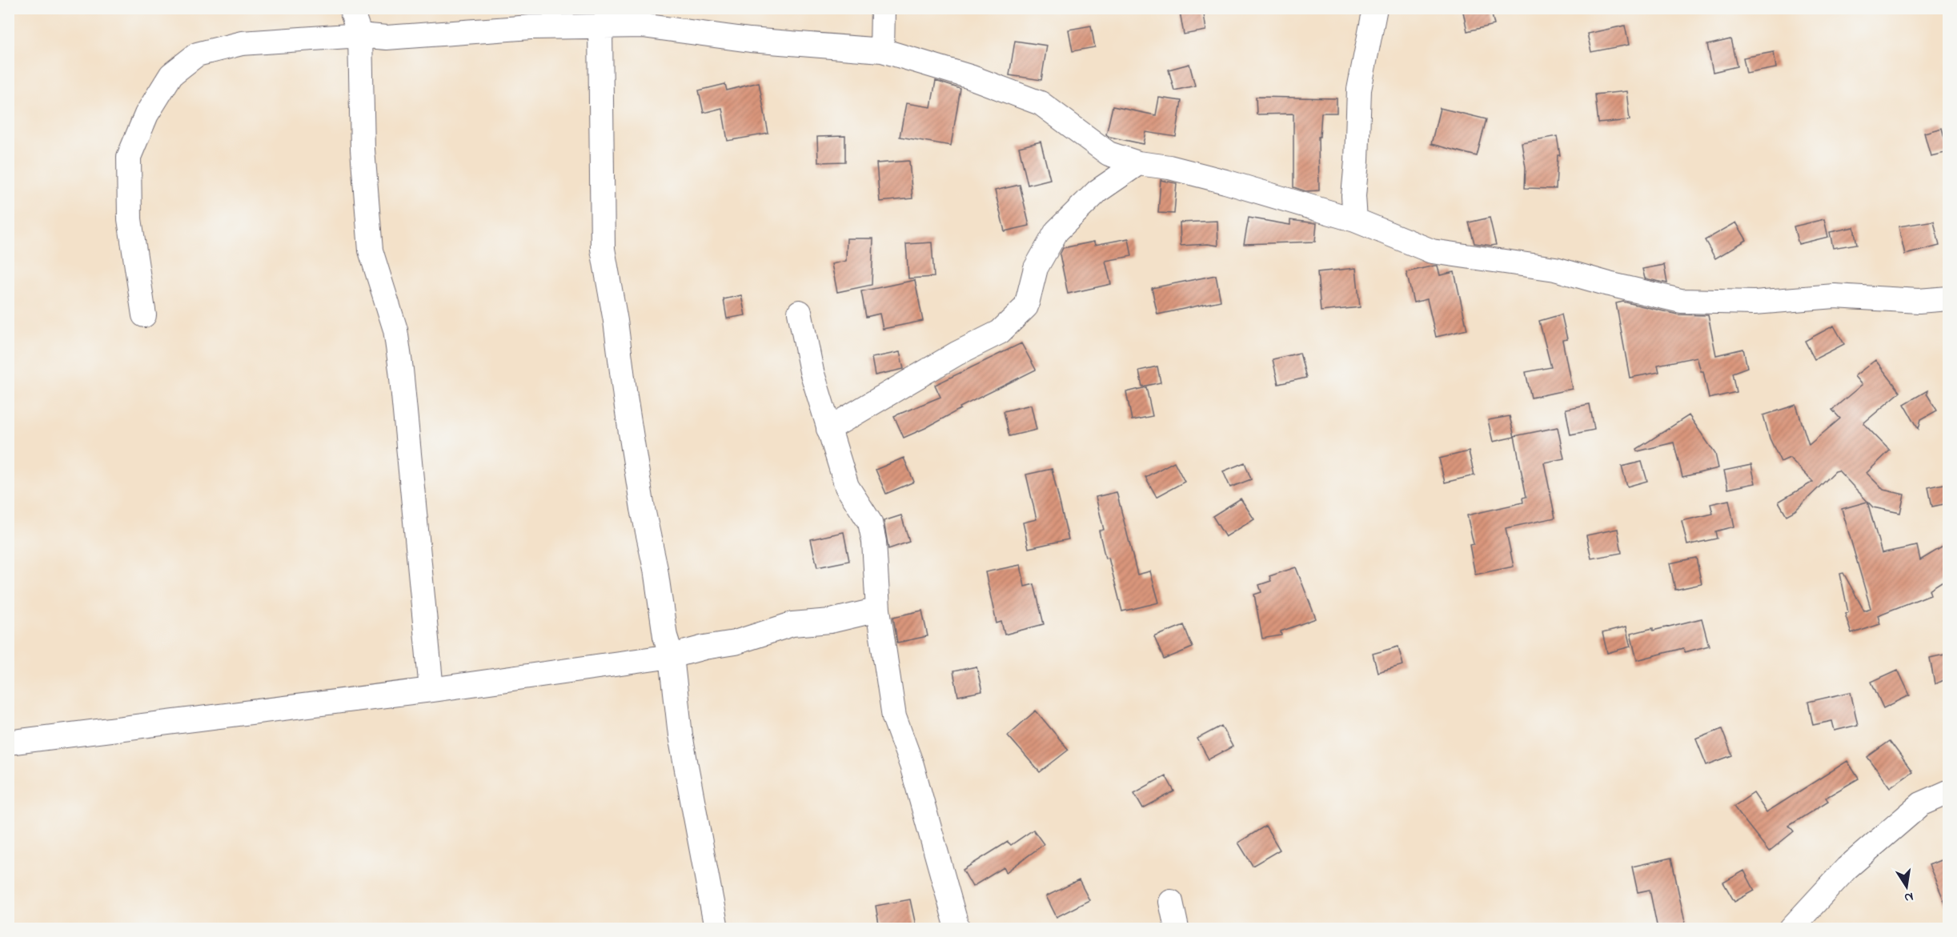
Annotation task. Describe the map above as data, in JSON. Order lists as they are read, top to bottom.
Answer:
{
  "north": "bottom"
}
